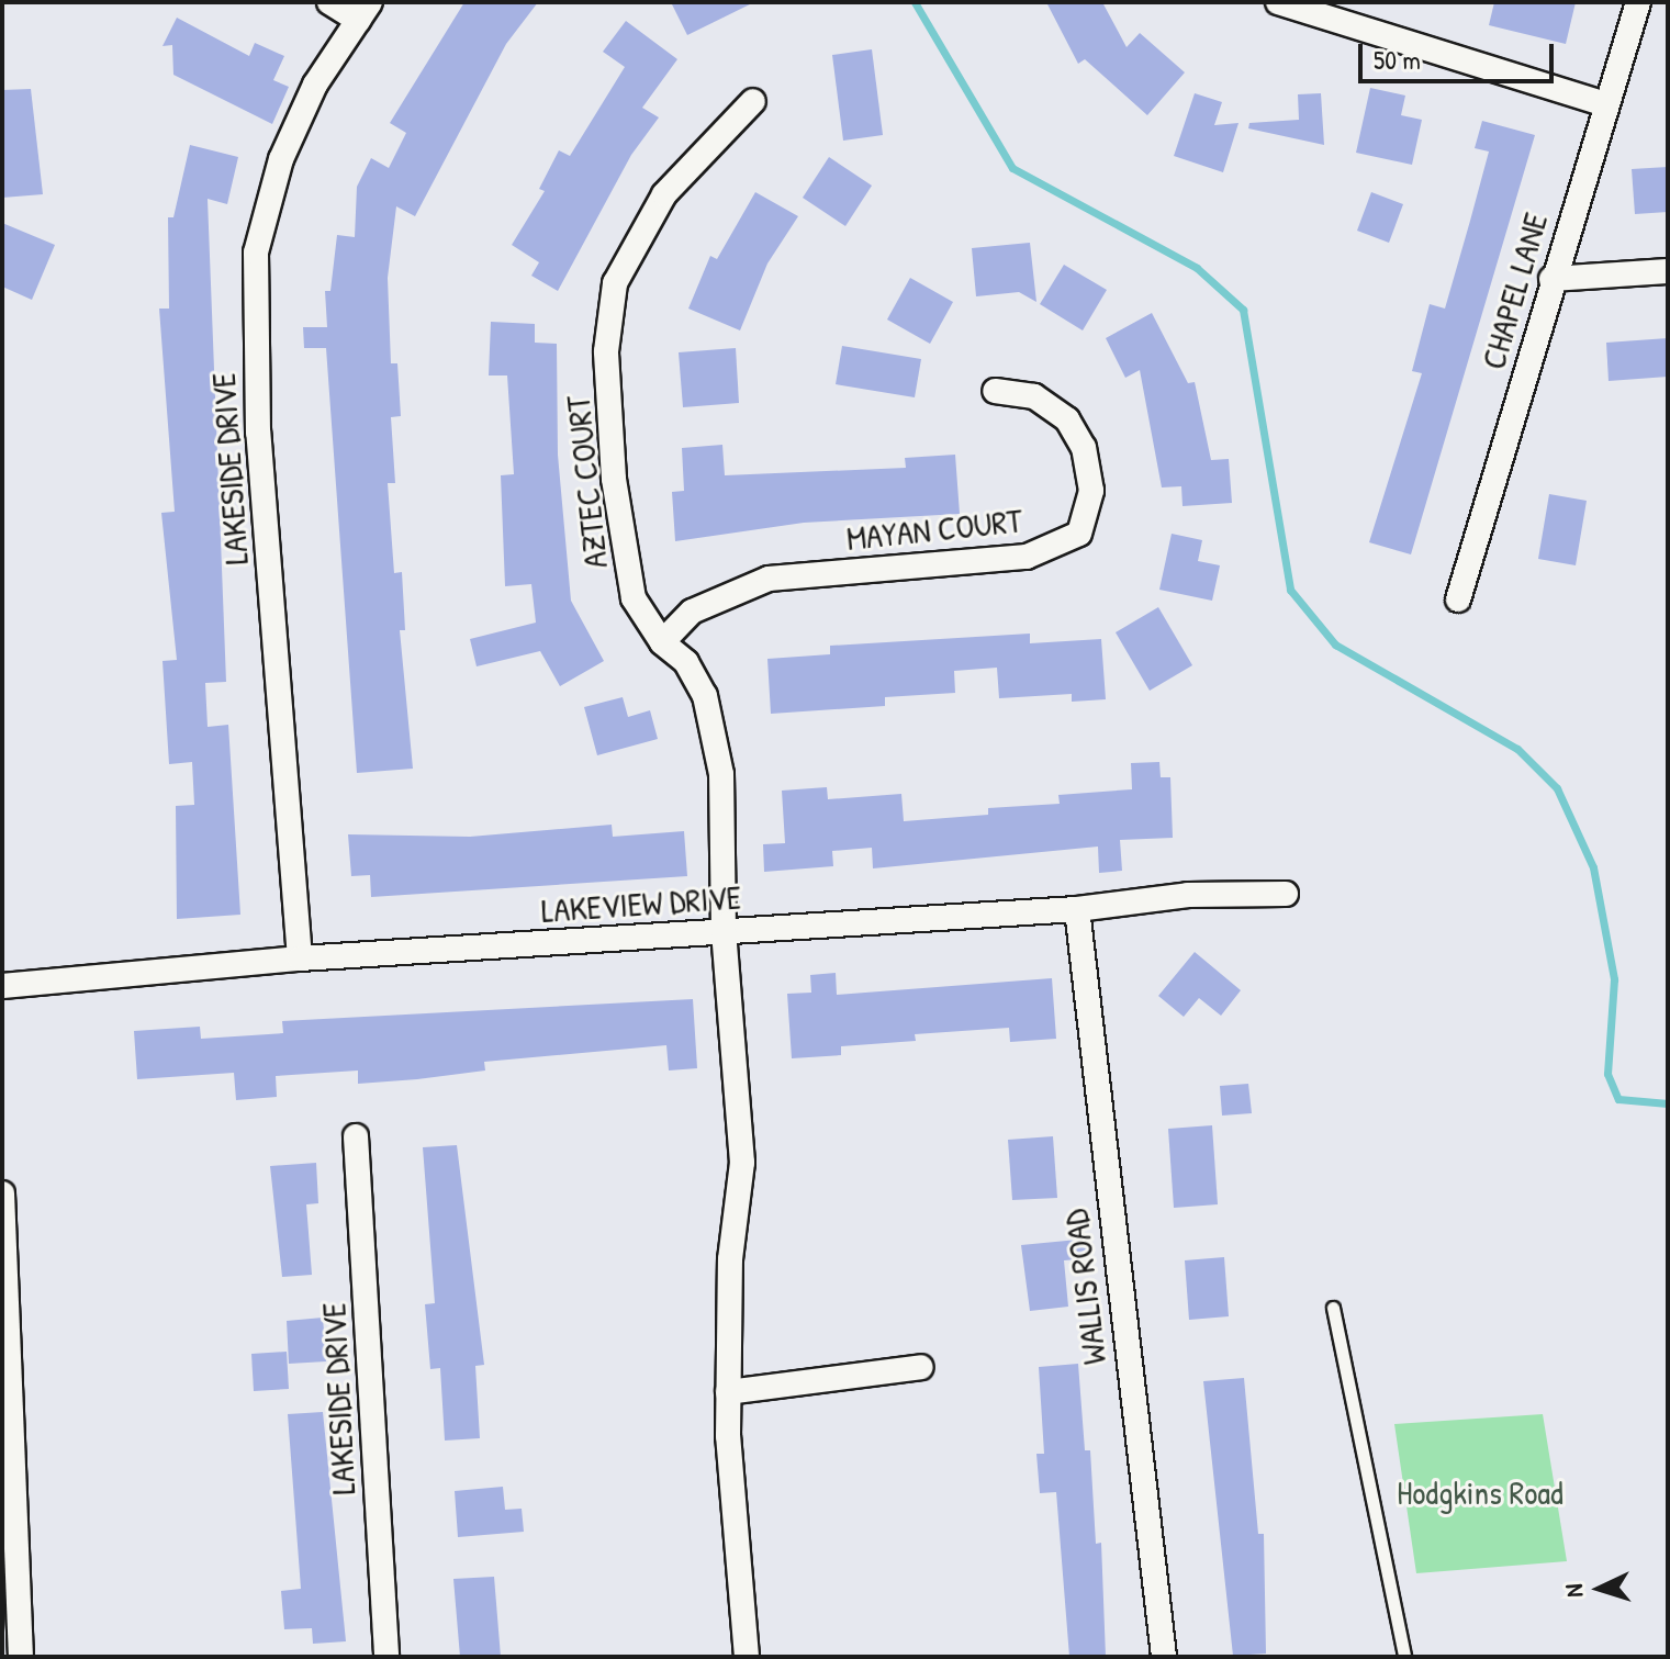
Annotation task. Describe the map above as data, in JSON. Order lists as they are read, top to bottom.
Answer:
{
  "streets": {
    "street": [
      "CHAPEL LANE",
      "LAKESIDE DRIVE",
      "AZTEC COURT",
      "MAYAN COURT",
      "LAKEVIEW DRIVE",
      "WALLIS ROAD"
    ]
  },
  "crossings": [
    ["LAKESIDE DRIVE", "LAKEVIEW DRIVE"],
    ["AZTEC COURT", "MAYAN COURT"],
    ["AZTEC COURT", "LAKEVIEW DRIVE"],
    ["LAKEVIEW DRIVE", "WALLIS ROAD"]
  ],
  "parks": ["Hodgkins Road"],
  "scale_bar": "50 m",
  "north": "left"
}
